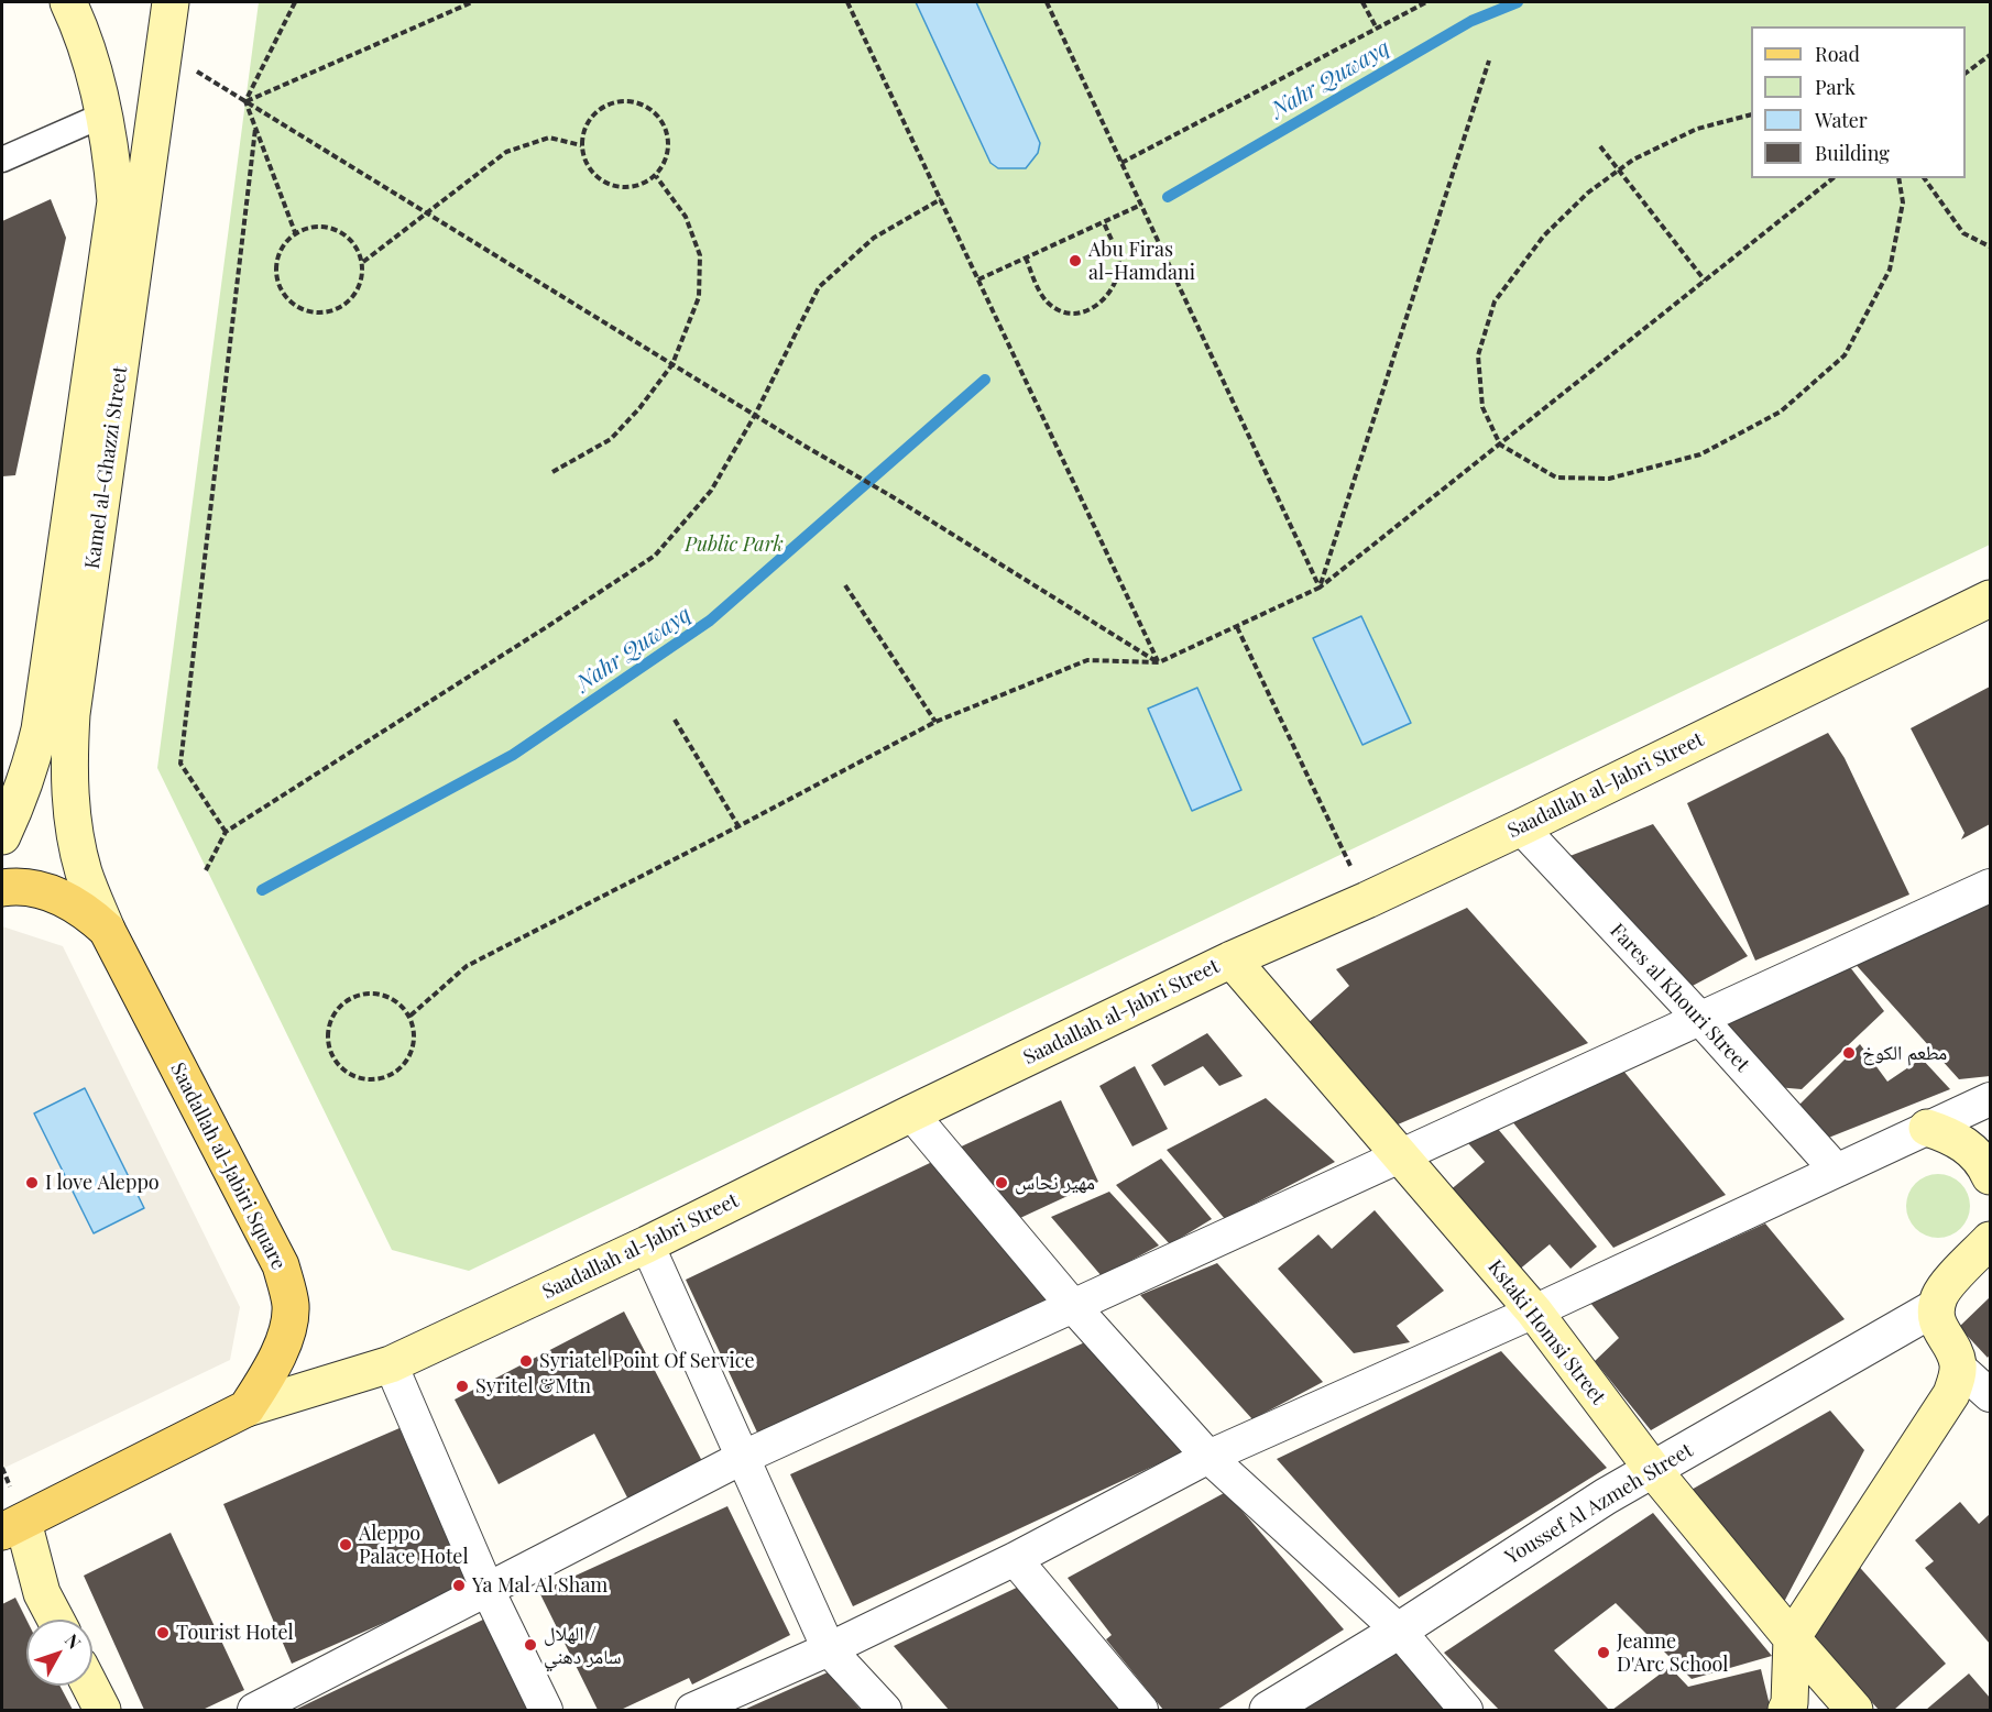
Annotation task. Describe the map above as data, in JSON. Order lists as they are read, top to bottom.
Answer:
{
  "streets": {
    "main road": [
      "Kamel al-Ghazzi Street",
      "Saadallah al-Jabri Street",
      "Saadallah al-Jabiri Square",
      "Kstaki Homsi Street"
    ],
    "street": ["Fares al Khouri Street", "Youssef Al Azmeh Street"]
  },
  "crossings": [
    ["Kamel al-Ghazzi Street", "Saadallah al-Jabiri Square"],
    ["Saadallah al-Jabri Street", "Fares al Khouri Street"],
    ["Saadallah al-Jabri Street", "Saadallah al-Jabiri Square"],
    ["Saadallah al-Jabri Street", "Kstaki Homsi Street"],
    ["Kstaki Homsi Street", "Youssef Al Azmeh Street"]
  ],
  "water": ["Nahr Quwayq"],
  "parks": ["Public Park"],
  "places": [
    "Abu Firas al-Hamdani",
    "مطعم الكوخ",
    "I love Aleppo",
    "مهير نحاس",
    "Syriatel Point Of Service",
    "Syritel &Mtn",
    "Aleppo Palace Hotel",
    "Ya Mal Al Sham",
    "Tourist Hotel",
    "الهلال / سامر دهني",
    "Jeanne D'Arc School"
  ],
  "legend": [
    "Road",
    "Park",
    "Water",
    "Building"
  ],
  "north": "top right"
}
